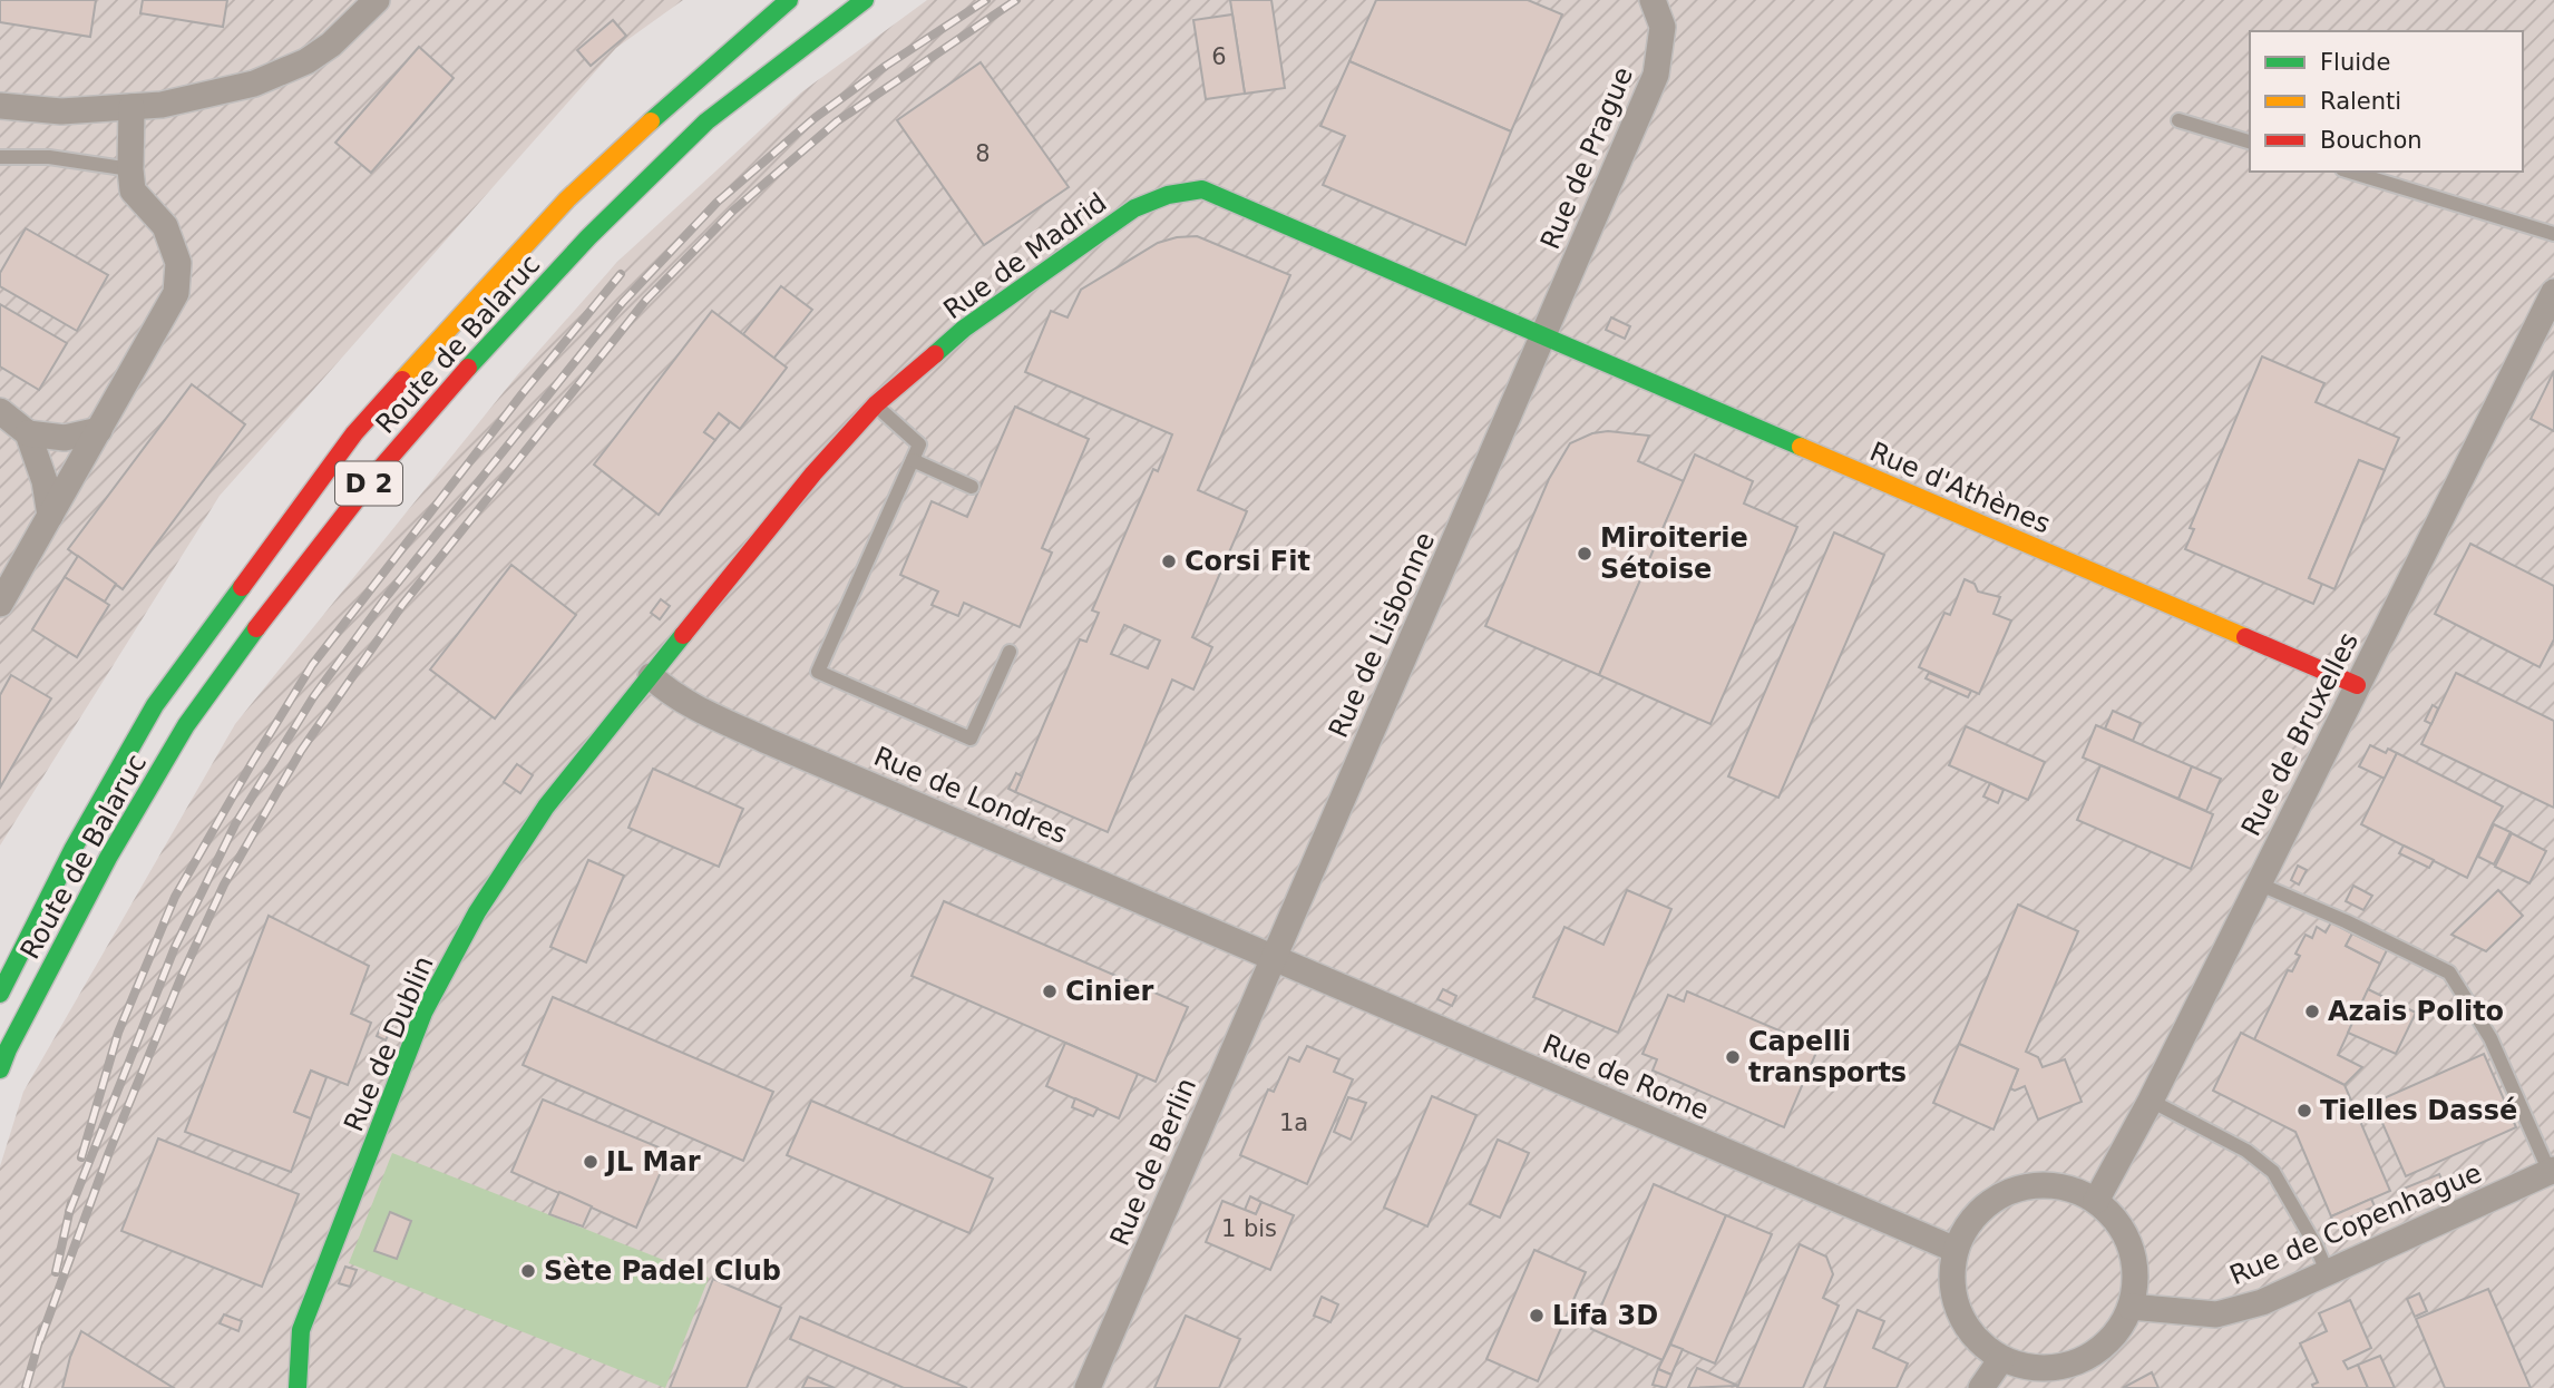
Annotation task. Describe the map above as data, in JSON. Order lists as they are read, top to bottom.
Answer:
{
  "streets": {
    "street": [
      "Rue de Prague",
      "Rue de Madrid",
      "Route de Balaruc",
      "D 2",
      "Rue d'Athènes",
      "Rue de Lisbonne",
      "Rue de Bruxelles",
      "Rue de Londres",
      "Rue de Dublin",
      "Rue de Rome",
      "Rue de Berlin",
      "Rue de Copenhague"
    ]
  },
  "crossings": [
    ["Rue de Prague", "Rue de Madrid"],
    ["Rue de Prague", "Rue d'Athènes"],
    ["Rue de Prague", "Rue de Lisbonne"],
    ["Rue de Madrid", "Rue d'Athènes"],
    ["Rue de Madrid", "Rue de Lisbonne"],
    ["Rue de Madrid", "Rue de Londres"],
    ["Rue de Madrid", "Rue de Dublin"],
    ["Rue d'Athènes", "Rue de Lisbonne"],
    ["Rue d'Athènes", "Rue de Bruxelles"],
    ["Rue de Lisbonne", "Rue de Londres"],
    ["Rue de Lisbonne", "Rue de Rome"],
    ["Rue de Lisbonne", "Rue de Berlin"],
    ["Rue de Bruxelles", "Rue de Rome"],
    ["Rue de Bruxelles", "Rue de Copenhague"],
    ["Rue de Londres", "Rue de Dublin"],
    ["Rue de Londres", "Rue de Rome"],
    ["Rue de Londres", "Rue de Berlin"],
    ["Rue de Rome", "Rue de Berlin"],
    ["Rue de Rome", "Rue de Copenhague"]
  ],
  "places": [
    "Miroiterie Sétoise",
    "Corsi Fit",
    "Cinier",
    "Azais Polito",
    "Capelli transports",
    "Tielles Dassé",
    "JL Mar",
    "Sète Padel Club",
    "Lifa 3D"
  ],
  "house_numbers": [
    "6",
    "8",
    "1a",
    "1 bis"
  ],
  "legend": ["Fluide", "Ralenti", "Bouchon"]
}
